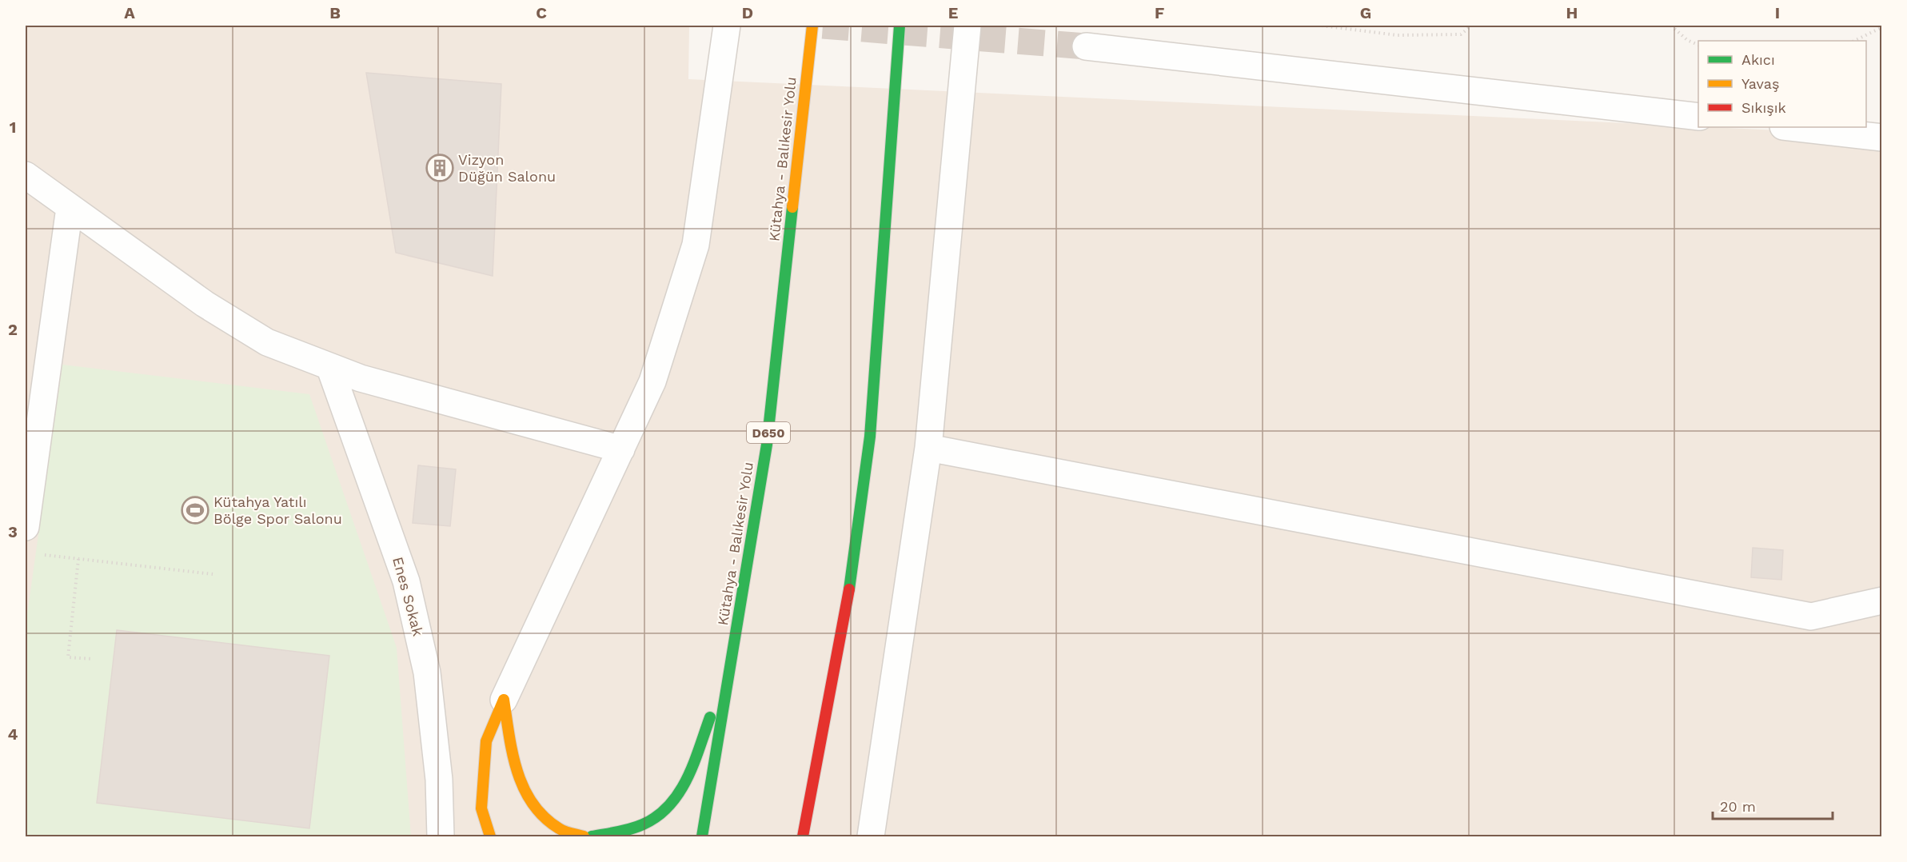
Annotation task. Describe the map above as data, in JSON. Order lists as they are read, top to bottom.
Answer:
{
  "streets": {
    "highway": ["Kütahya - Balıkesir Yolu", "D650"],
    "street": ["Enes Sokak"]
  },
  "places": {
    "building": ["Vizyon Düğün Salonu"],
    "sports": ["Kütahya Yatılı Bölge Spor Salonu"]
  },
  "legend": ["Akıcı", "Yavaş", "Sıkışık"],
  "scale_bar": "20 m",
  "grid": {
    "columns": [
      "A",
      "B",
      "C",
      "D",
      "E",
      "F",
      "G",
      "H",
      "I"
    ],
    "rows": [
      "1",
      "2",
      "3",
      "4"
    ]
  }
}
